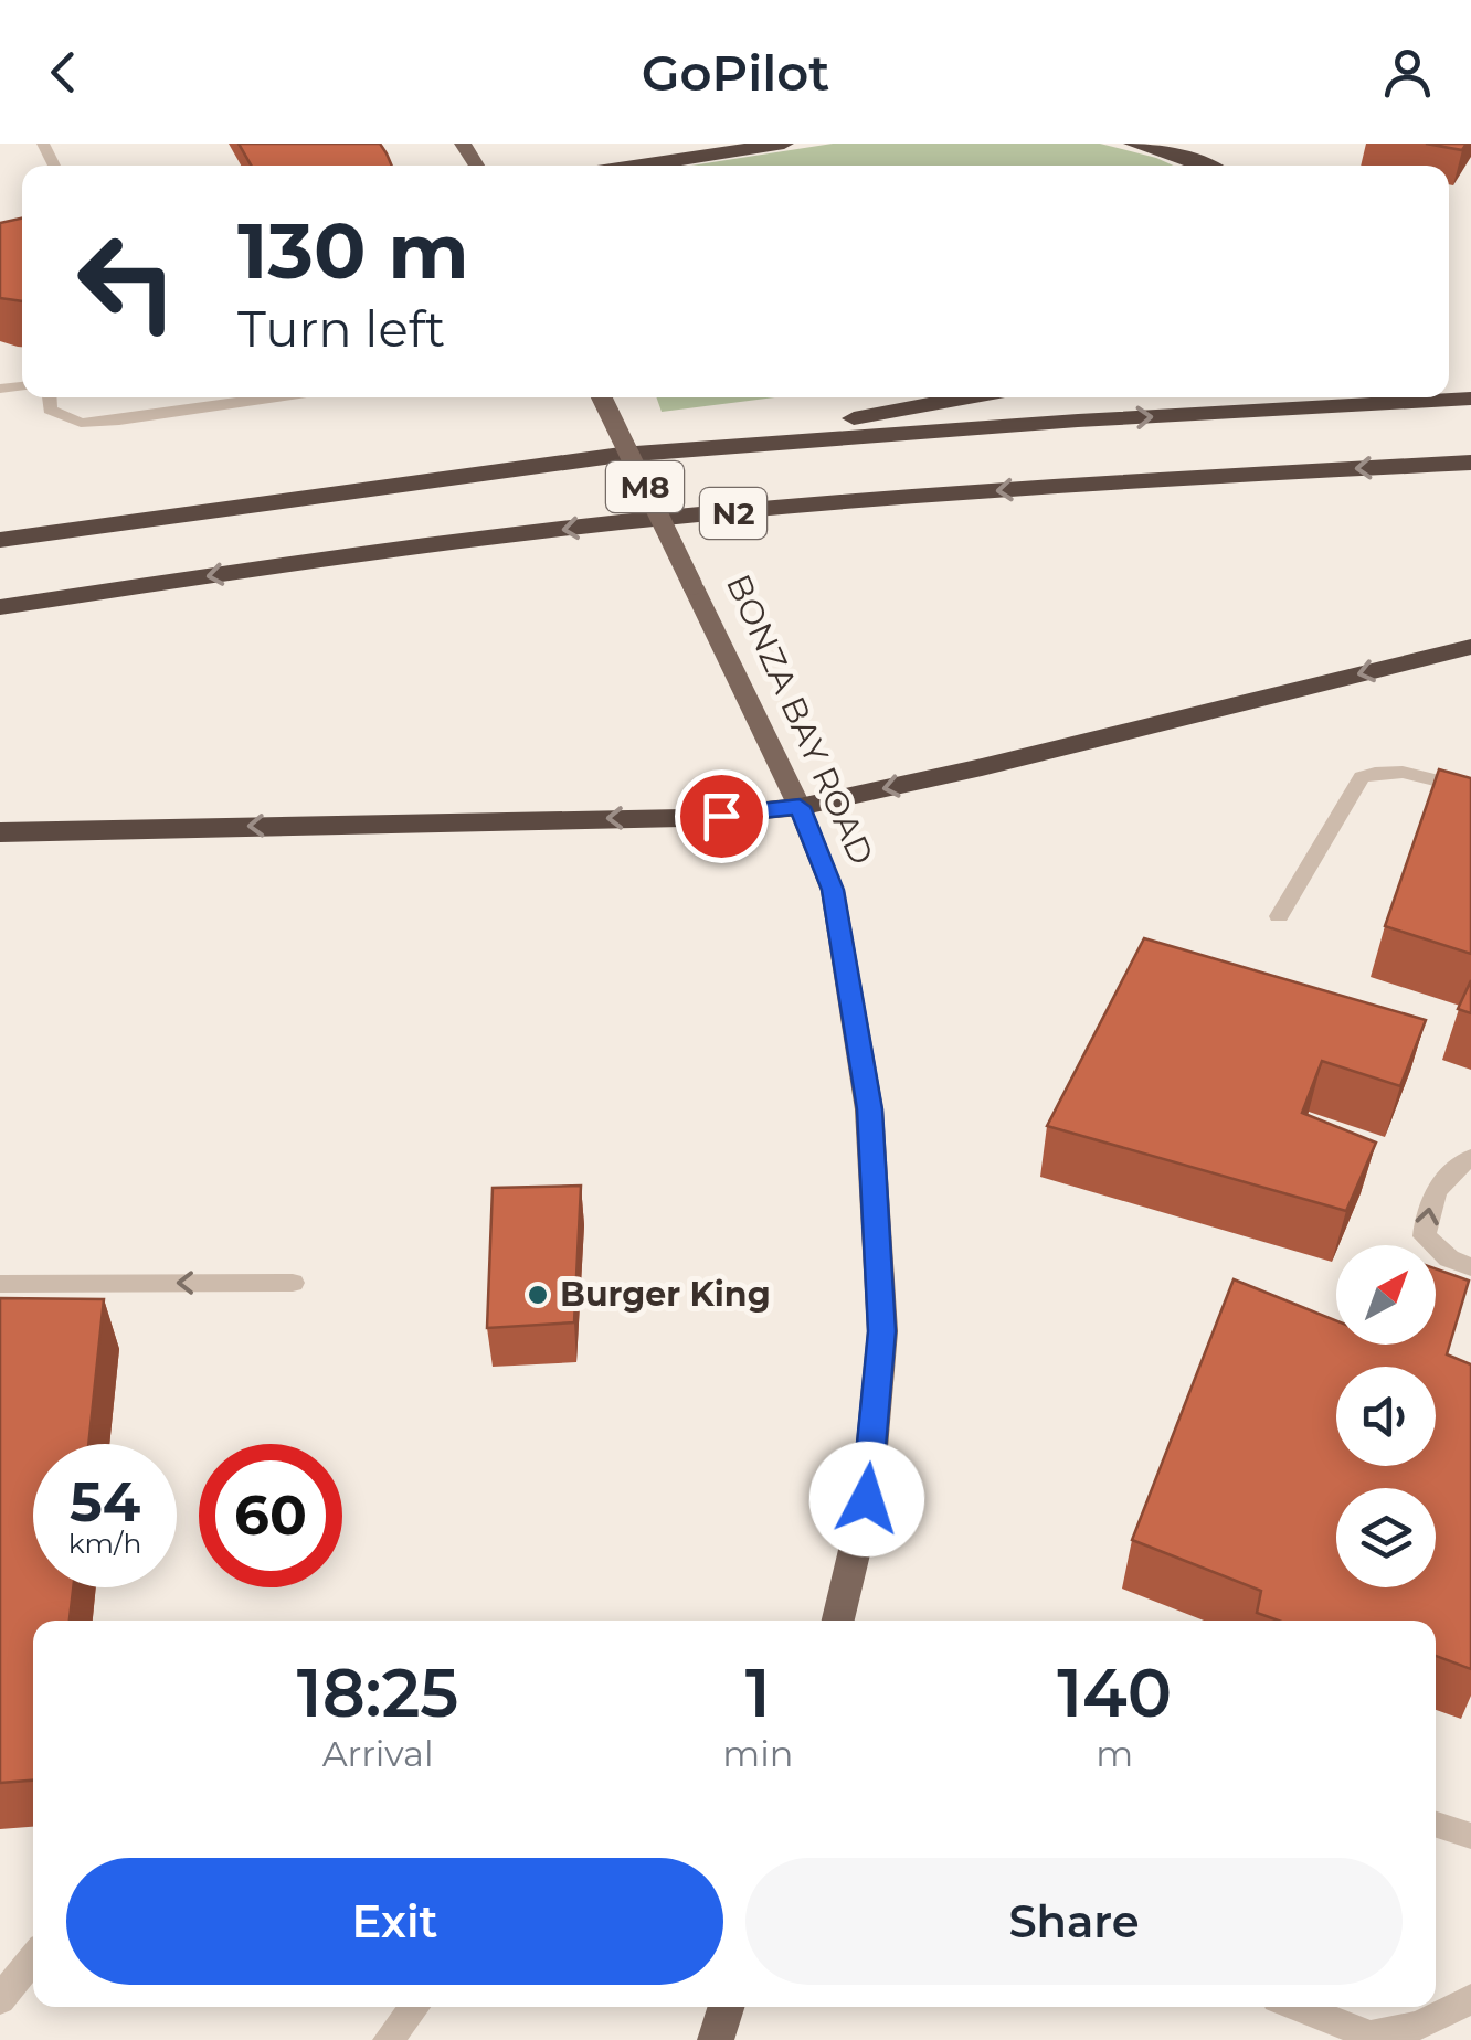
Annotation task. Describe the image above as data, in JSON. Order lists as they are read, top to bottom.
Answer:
{
  "streets": {
    "highway": ["N2"],
    "main road": ["M8", "BONZA BAY ROAD"]
  },
  "places": ["Burger King"],
  "north": "top right",
  "page": {
    "header": "GoPilot",
    "turn": ["130 m", "Turn left"],
    "speed": "54 km/h",
    "limit": "60",
    "eta": [
      "18:25",
      "Arrival",
      "1",
      "min",
      "140",
      "m"
    ],
    "buttons": ["Exit", "Share"]
  }
}
